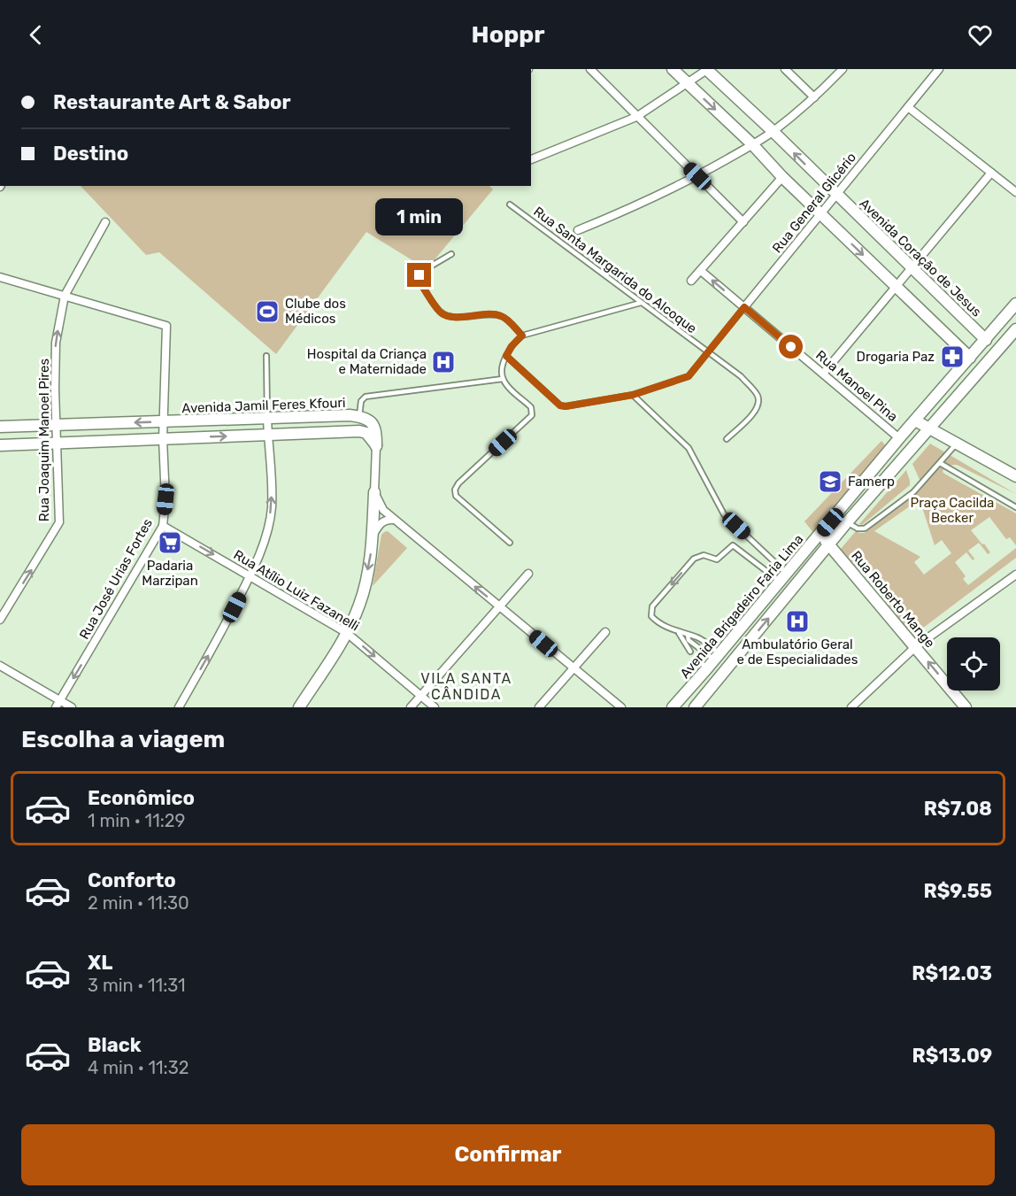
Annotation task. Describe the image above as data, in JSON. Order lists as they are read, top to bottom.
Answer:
{
  "streets": {
    "street": [
      "Rua General Glicério",
      "Avenida Coração de Jesus",
      "Rua Manoel Pina",
      "Avenida Jamil Feres Kfouri",
      "Rua Joaquim Manoel Pires",
      "Rua José Urias Fortes",
      "Rua Atílio Luiz Fazanelli",
      "Rua Roberto Mange",
      "Avenida Brigadeiro Faria Lima"
    ],
    "lane": ["Rua Santa Margarida do Alcoque"]
  },
  "crossings": [
    ["Rua General Glicério", "Avenida Coração de Jesus"],
    ["Rua General Glicério", "Rua Santa Margarida do Alcoque"],
    ["Rua General Glicério", "Rua Manoel Pina"],
    ["Avenida Coração de Jesus", "Avenida Brigadeiro Faria Lima"],
    ["Rua Manoel Pina", "Avenida Brigadeiro Faria Lima"],
    ["Avenida Jamil Feres Kfouri", "Rua Joaquim Manoel Pires"],
    ["Avenida Jamil Feres Kfouri", "Rua José Urias Fortes"],
    ["Rua Joaquim Manoel Pires", "Rua José Urias Fortes"],
    ["Rua José Urias Fortes", "Rua Atílio Luiz Fazanelli"],
    ["Rua Roberto Mange", "Avenida Brigadeiro Faria Lima"]
  ],
  "one_way": ["Rua Joaquim Manoel Pires", "Rua José Urias Fortes", "Rua Atílio Luiz Fazanelli"],
  "districts": ["VILA SANTA CÂNDIDA"],
  "parks": ["Praça Cacilda Becker"],
  "places": {
    "sports": ["Clube dos Médicos"],
    "pharmacy": ["Drogaria Paz"],
    "hospital": ["Hospital da Criança e Maternidade", "Ambulatório Geral e de Especialidades"],
    "school or university": ["Famerp"],
    "supermarket": ["Padaria Marzipan"]
  },
  "page": {
    "header": "Hoppr",
    "banner": ["Restaurante Art & Sabor", "Destino"],
    "bubble": "1 min",
    "heading": "Escolha a viagem",
    "list": [
      {
        "name": "Econômico",
        "note": "1 min · 11:29",
        "value": "R$7.08"
      },
      {
        "name": "Conforto",
        "note": "2 min · 11:30",
        "value": "R$9.55"
      },
      {
        "name": "XL",
        "note": "3 min · 11:31",
        "value": "R$12.03"
      },
      {
        "name": "Black",
        "note": "4 min · 11:32",
        "value": "R$13.09"
      }
    ],
    "buttons": "Confirmar"
  }
}
